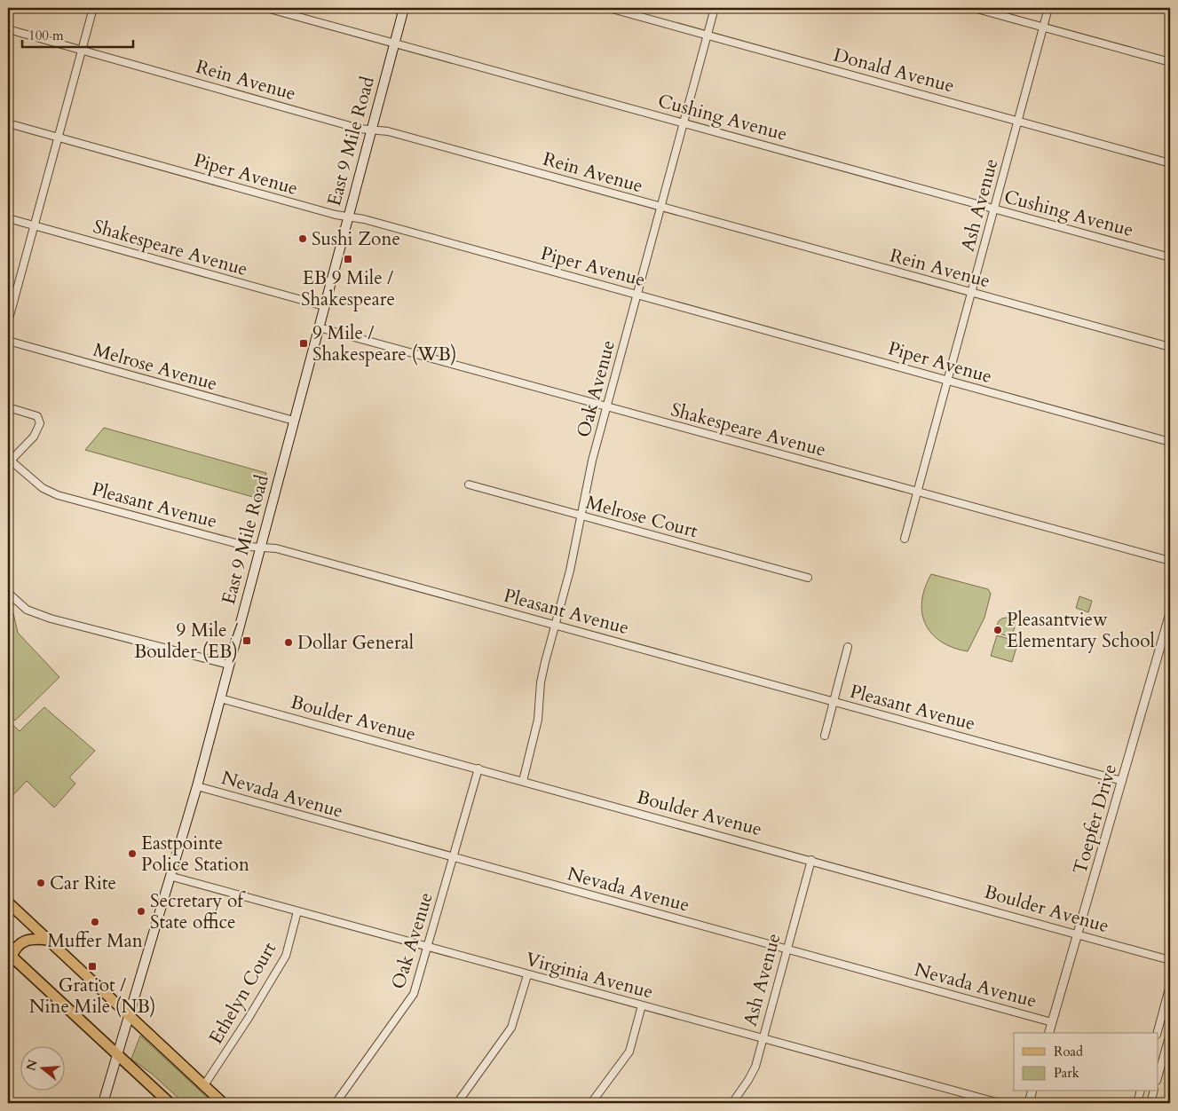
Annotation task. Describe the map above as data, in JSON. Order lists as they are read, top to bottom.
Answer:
{
  "streets": {
    "main road": ["East 9 Mile Road"],
    "street": [
      "Donald Avenue",
      "Rein Avenue",
      "Cushing Avenue",
      "Piper Avenue",
      "Ash Avenue",
      "Shakespeare Avenue",
      "Melrose Avenue",
      "Oak Avenue",
      "Pleasant Avenue",
      "Melrose Court",
      "Boulder Avenue",
      "Nevada Avenue",
      "Toepfer Drive",
      "Virginia Avenue",
      "Ethelyn Court"
    ]
  },
  "crossings": [
    ["Donald Avenue", "Ash Avenue"],
    ["Donald Avenue", "Oak Avenue"],
    ["Rein Avenue", "East 9 Mile Road"],
    ["Rein Avenue", "Ash Avenue"],
    ["Rein Avenue", "Oak Avenue"],
    ["Cushing Avenue", "East 9 Mile Road"],
    ["Cushing Avenue", "Ash Avenue"],
    ["Cushing Avenue", "Oak Avenue"],
    ["East 9 Mile Road", "Piper Avenue"],
    ["East 9 Mile Road", "Shakespeare Avenue"],
    ["East 9 Mile Road", "Melrose Avenue"],
    ["East 9 Mile Road", "Pleasant Avenue"],
    ["East 9 Mile Road", "Boulder Avenue"],
    ["East 9 Mile Road", "Nevada Avenue"],
    ["East 9 Mile Road", "Virginia Avenue"],
    ["Piper Avenue", "Ash Avenue"],
    ["Piper Avenue", "Oak Avenue"],
    ["Ash Avenue", "Shakespeare Avenue"],
    ["Ash Avenue", "Boulder Avenue"],
    ["Ash Avenue", "Nevada Avenue"],
    ["Ash Avenue", "Virginia Avenue"],
    ["Shakespeare Avenue", "Oak Avenue"],
    ["Oak Avenue", "Pleasant Avenue"],
    ["Oak Avenue", "Melrose Court"],
    ["Oak Avenue", "Boulder Avenue"],
    ["Oak Avenue", "Nevada Avenue"],
    ["Oak Avenue", "Virginia Avenue"],
    ["Pleasant Avenue", "Toepfer Drive"],
    ["Boulder Avenue", "Toepfer Drive"],
    ["Nevada Avenue", "Toepfer Drive"],
    ["Virginia Avenue", "Ethelyn Court"]
  ],
  "places": {
    "other": [
      "Sushi Zone",
      "Pleasantview Elementary School",
      "Dollar General",
      "Eastpointe Police Station",
      "Car Rite",
      "Secretary of State office",
      "Muffer Man"
    ],
    "transit": [
      "EB 9 Mile / Shakespeare",
      "9 Mile / Shakespeare (WB)",
      "9 Mile / Boulder (EB)",
      "Gratiot / Nine Mile (NB)"
    ]
  },
  "legend": ["Road", "Park"],
  "scale_bar": "100 m",
  "north": "left"
}
